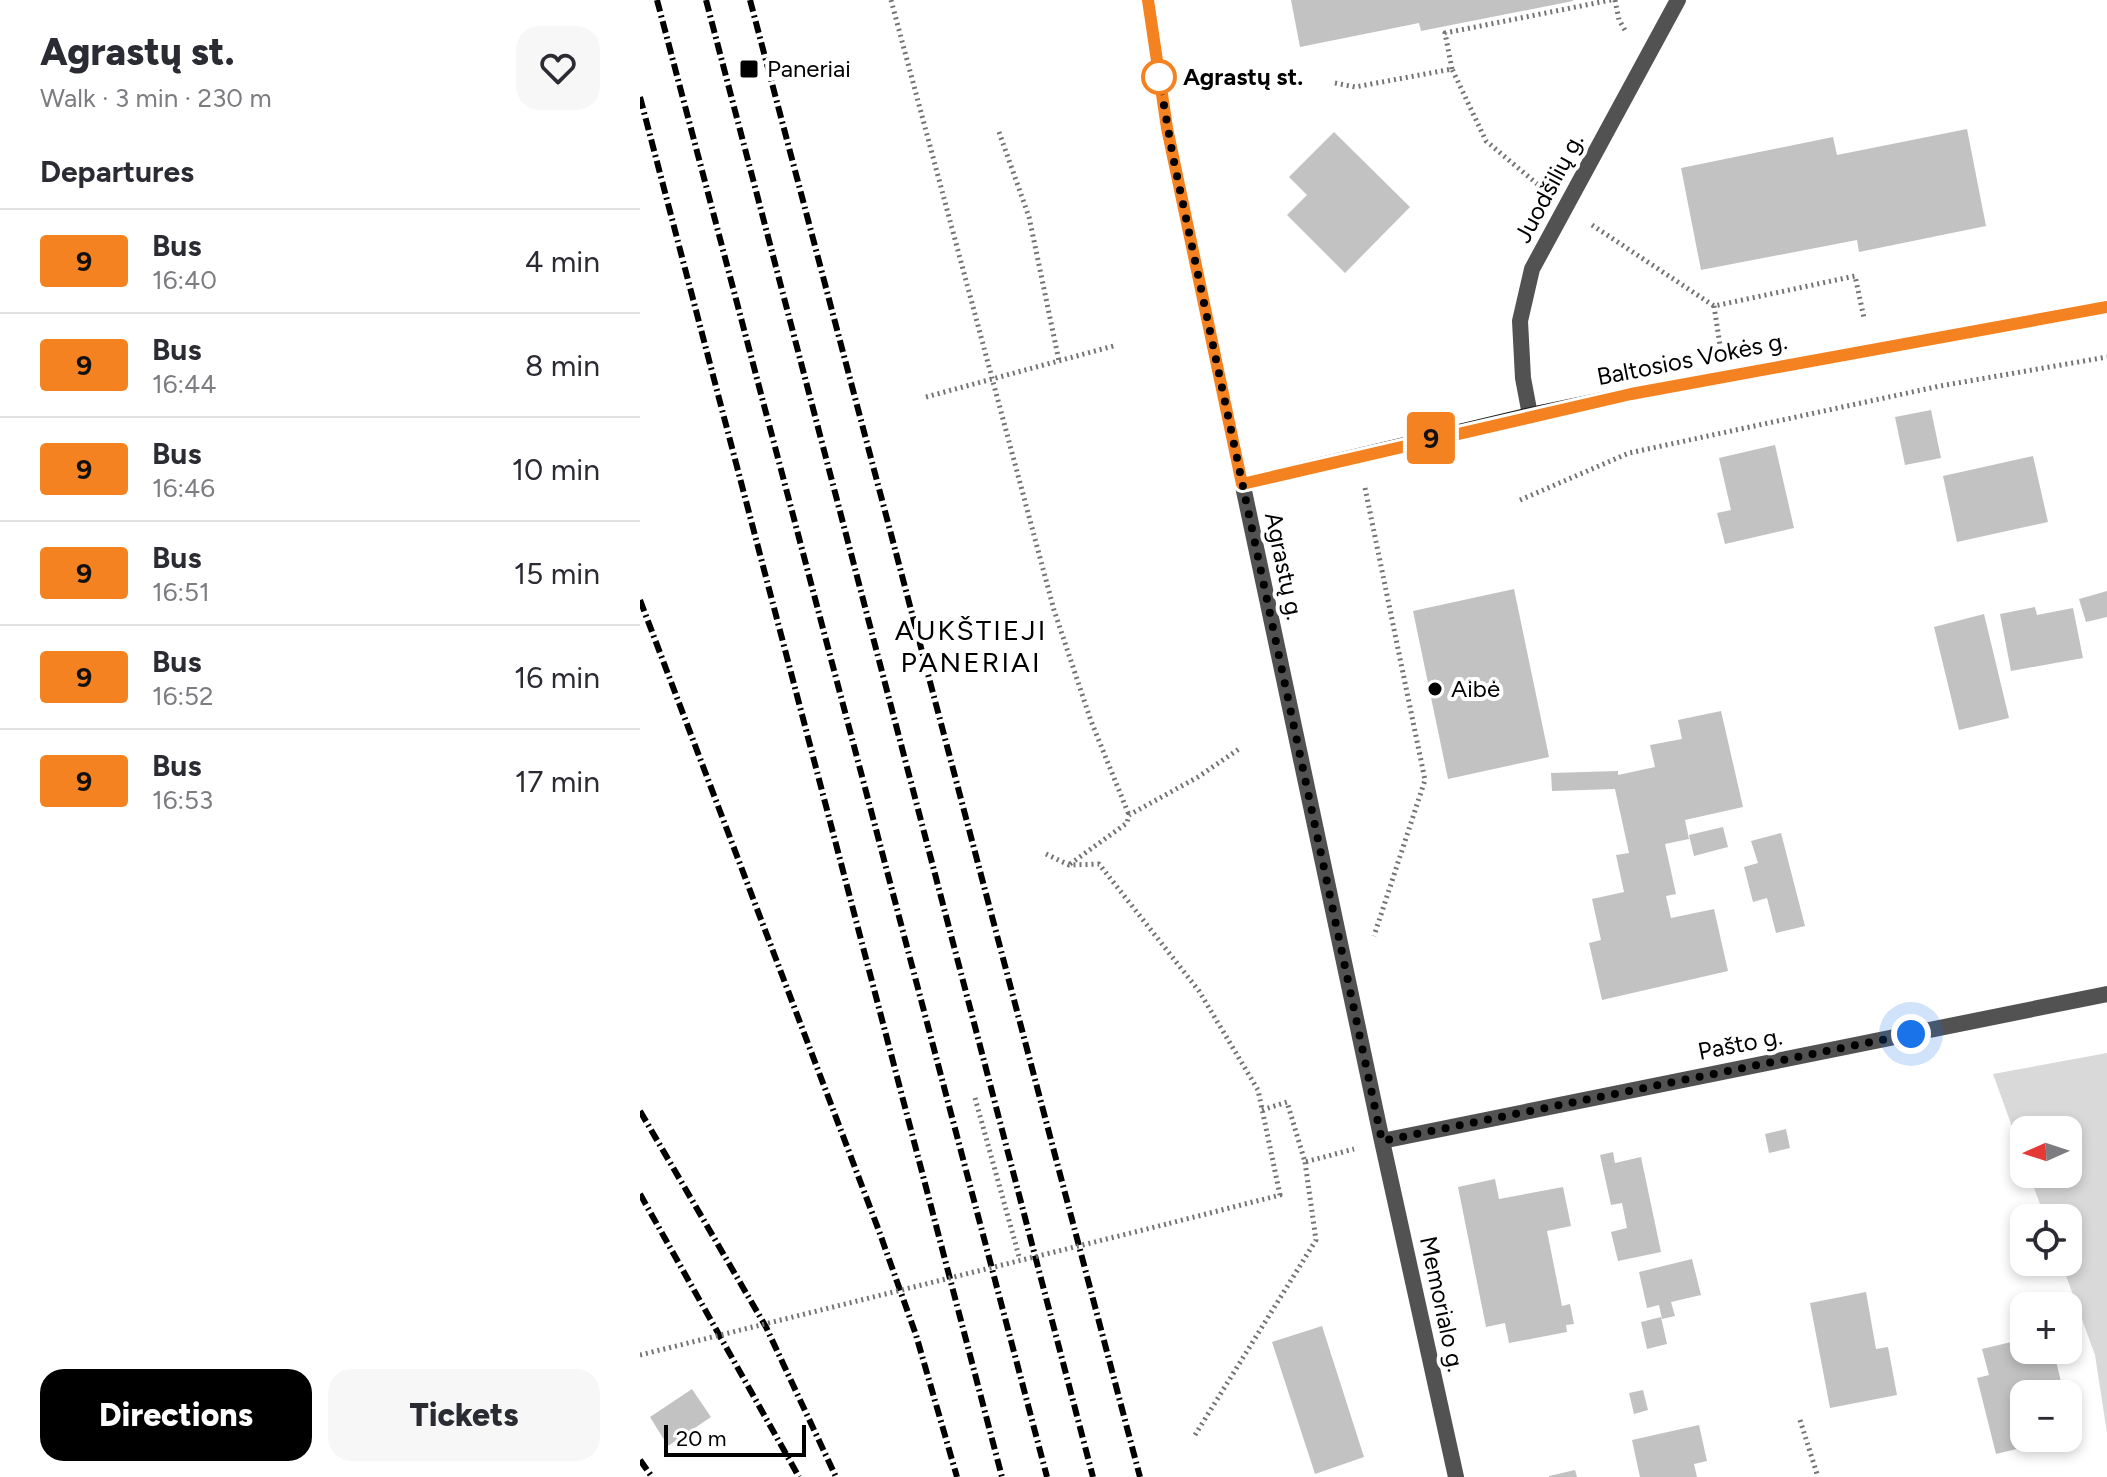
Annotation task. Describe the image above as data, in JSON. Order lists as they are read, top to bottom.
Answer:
{
  "streets": {
    "main road": ["Baltosios Vokės g."],
    "street": [
      "Juodšilių g.",
      "Agrastų g.",
      "Pašto g.",
      "Memorialo g."
    ]
  },
  "crossings": [
    ["Juodšilių g.", "Baltosios Vokės g."],
    ["Baltosios Vokės g.", "Agrastų g."],
    ["Agrastų g.", "Pašto g."],
    ["Agrastų g.", "Memorialo g."],
    ["Pašto g.", "Memorialo g."]
  ],
  "districts": ["AUKŠTIEJI PANERIAI"],
  "places": {
    "transit": ["Paneriai"],
    "other": ["Agrastų st.", "Aibė"]
  },
  "lines": ["bus line 9"],
  "scale_bar": "20 m",
  "north": "left",
  "page": {
    "heading": [
      ["Agrastų st.", "Walk · 3 min · 230 m"],
      "Departures"
    ],
    "on_map": "9",
    "list": [
      {
        "mark": "9",
        "name": "Bus",
        "note": "16:40",
        "value": "4 min"
      },
      {
        "mark": "9",
        "name": "Bus",
        "note": "16:44",
        "value": "8 min"
      },
      {
        "mark": "9",
        "name": "Bus",
        "note": "16:46",
        "value": "10 min"
      },
      {
        "mark": "9",
        "name": "Bus",
        "note": "16:51",
        "value": "15 min"
      },
      {
        "mark": "9",
        "name": "Bus",
        "note": "16:52",
        "value": "16 min"
      },
      {
        "mark": "9",
        "name": "Bus",
        "note": "16:53",
        "value": "17 min"
      }
    ],
    "map_buttons": ["+", "−"],
    "buttons": ["Directions", "Tickets"],
    "scale": "20 m"
  }
}
